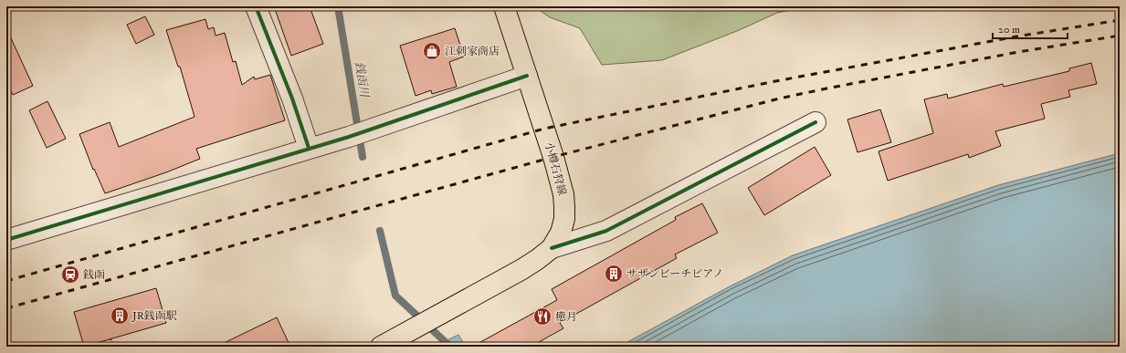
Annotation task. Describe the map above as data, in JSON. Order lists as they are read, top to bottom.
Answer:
{
  "streets": {
    "main road": ["小樽石狩線"]
  },
  "water": ["銭函川"],
  "places": {
    "shop": ["江刺家商店"],
    "building": ["サザンビーチピアノ", "JR銭函駅"],
    "station": ["銭函"],
    "restaurant": ["癒月"]
  },
  "scale_bar": "20 m"
}
